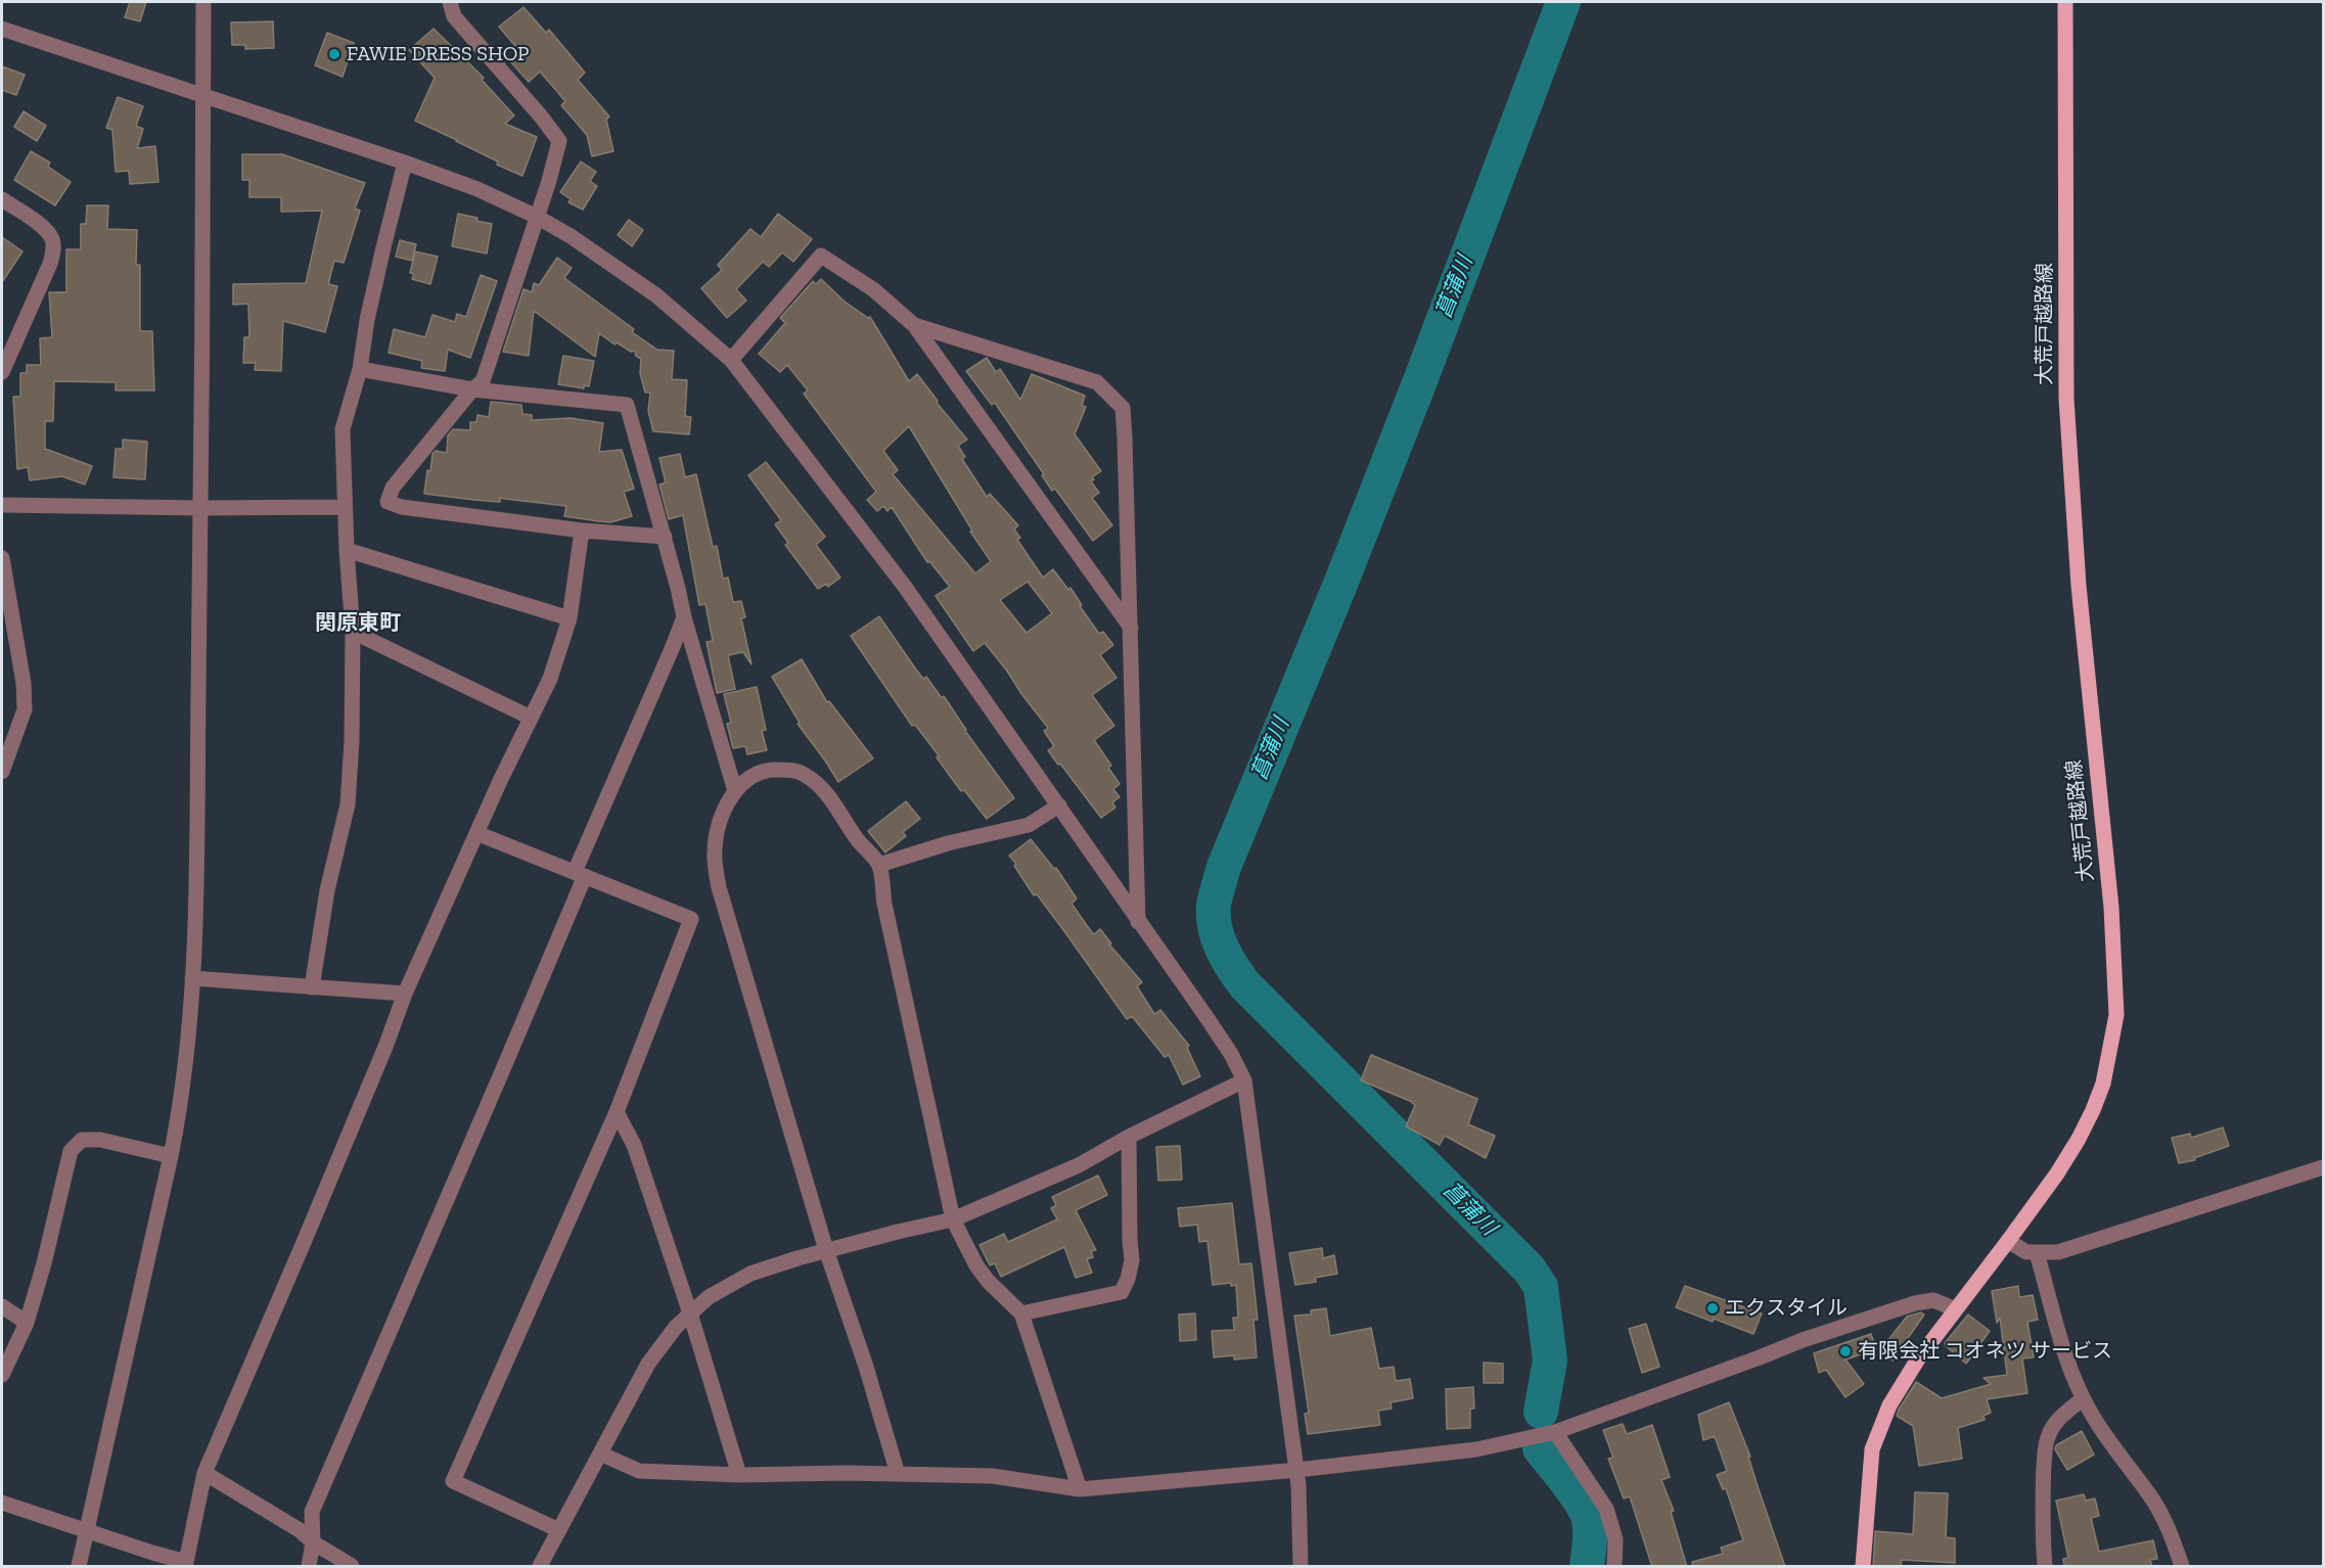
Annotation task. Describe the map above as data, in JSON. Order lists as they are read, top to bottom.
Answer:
{
  "streets": {
    "main road": ["大荒戸越路線"]
  },
  "districts": ["関原東町"],
  "water": ["菖蒲川"],
  "places": ["FAWIE DRESS SHOP", "エクスタイル", "有限会社 コオネツ サービス"]
}
